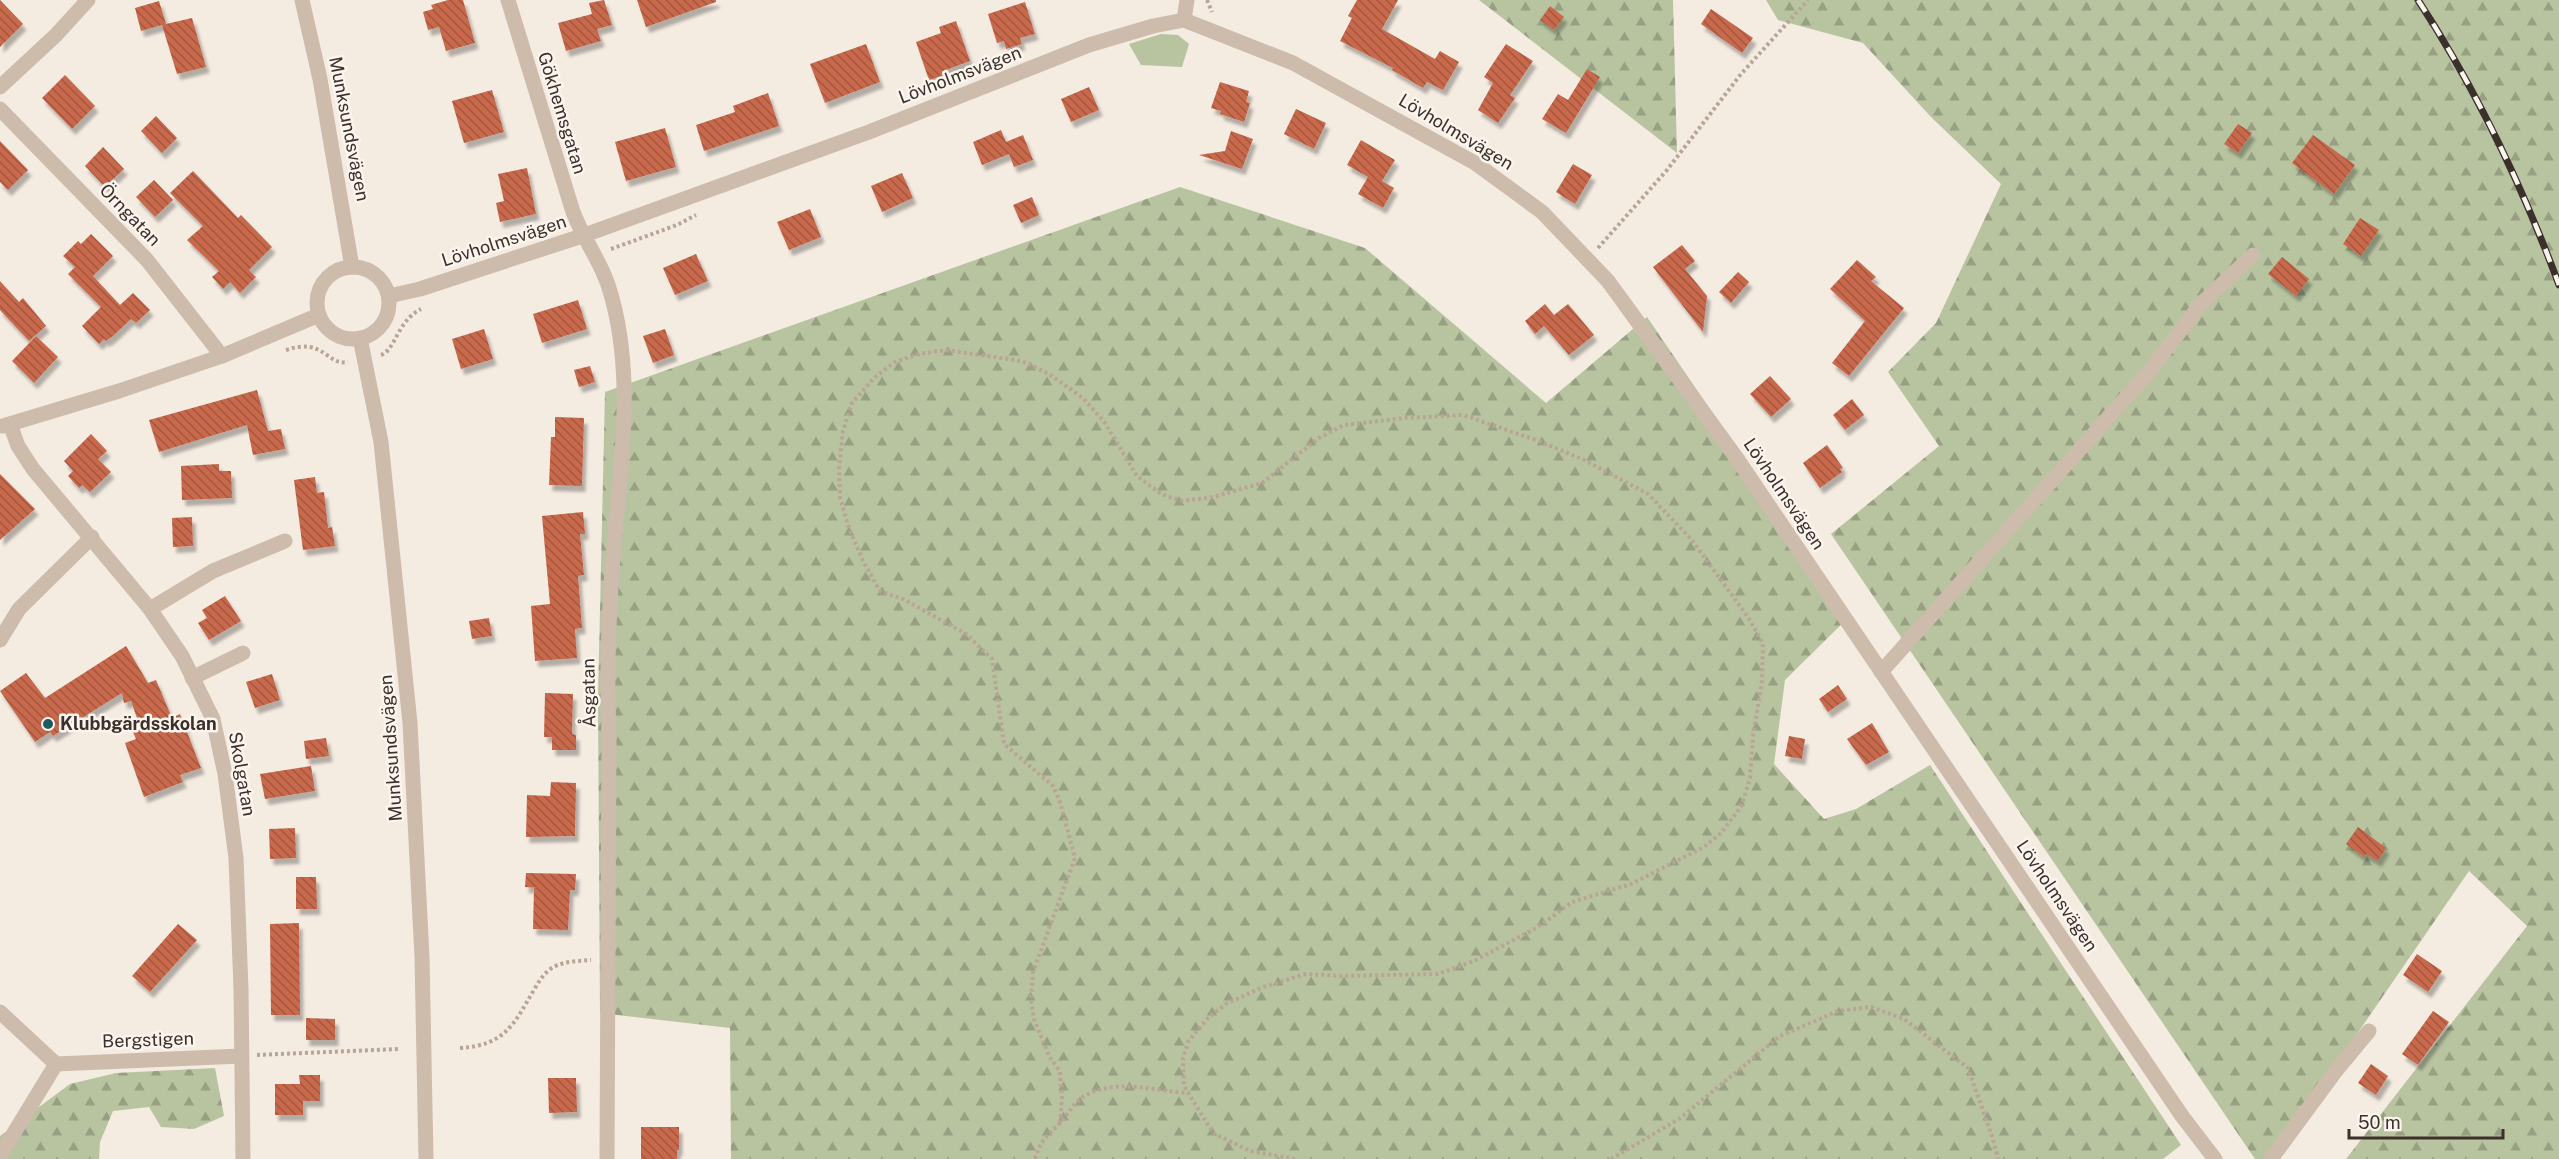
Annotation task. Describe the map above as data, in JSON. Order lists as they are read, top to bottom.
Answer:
{
  "streets": {
    "street": [
      "Lövholmsvägen",
      "Gökhemsgatan",
      "Munksundsvägen",
      "Örngatan",
      "Åsgatan",
      "Skolgatan",
      "Bergstigen"
    ]
  },
  "crossings": [
    ["Lövholmsvägen", "Gökhemsgatan"],
    ["Lövholmsvägen", "Munksundsvägen"],
    ["Lövholmsvägen", "Åsgatan"],
    ["Gökhemsgatan", "Åsgatan"],
    ["Skolgatan", "Bergstigen"]
  ],
  "places": ["Klubbgärdsskolan"],
  "scale_bar": "50 m"
}
